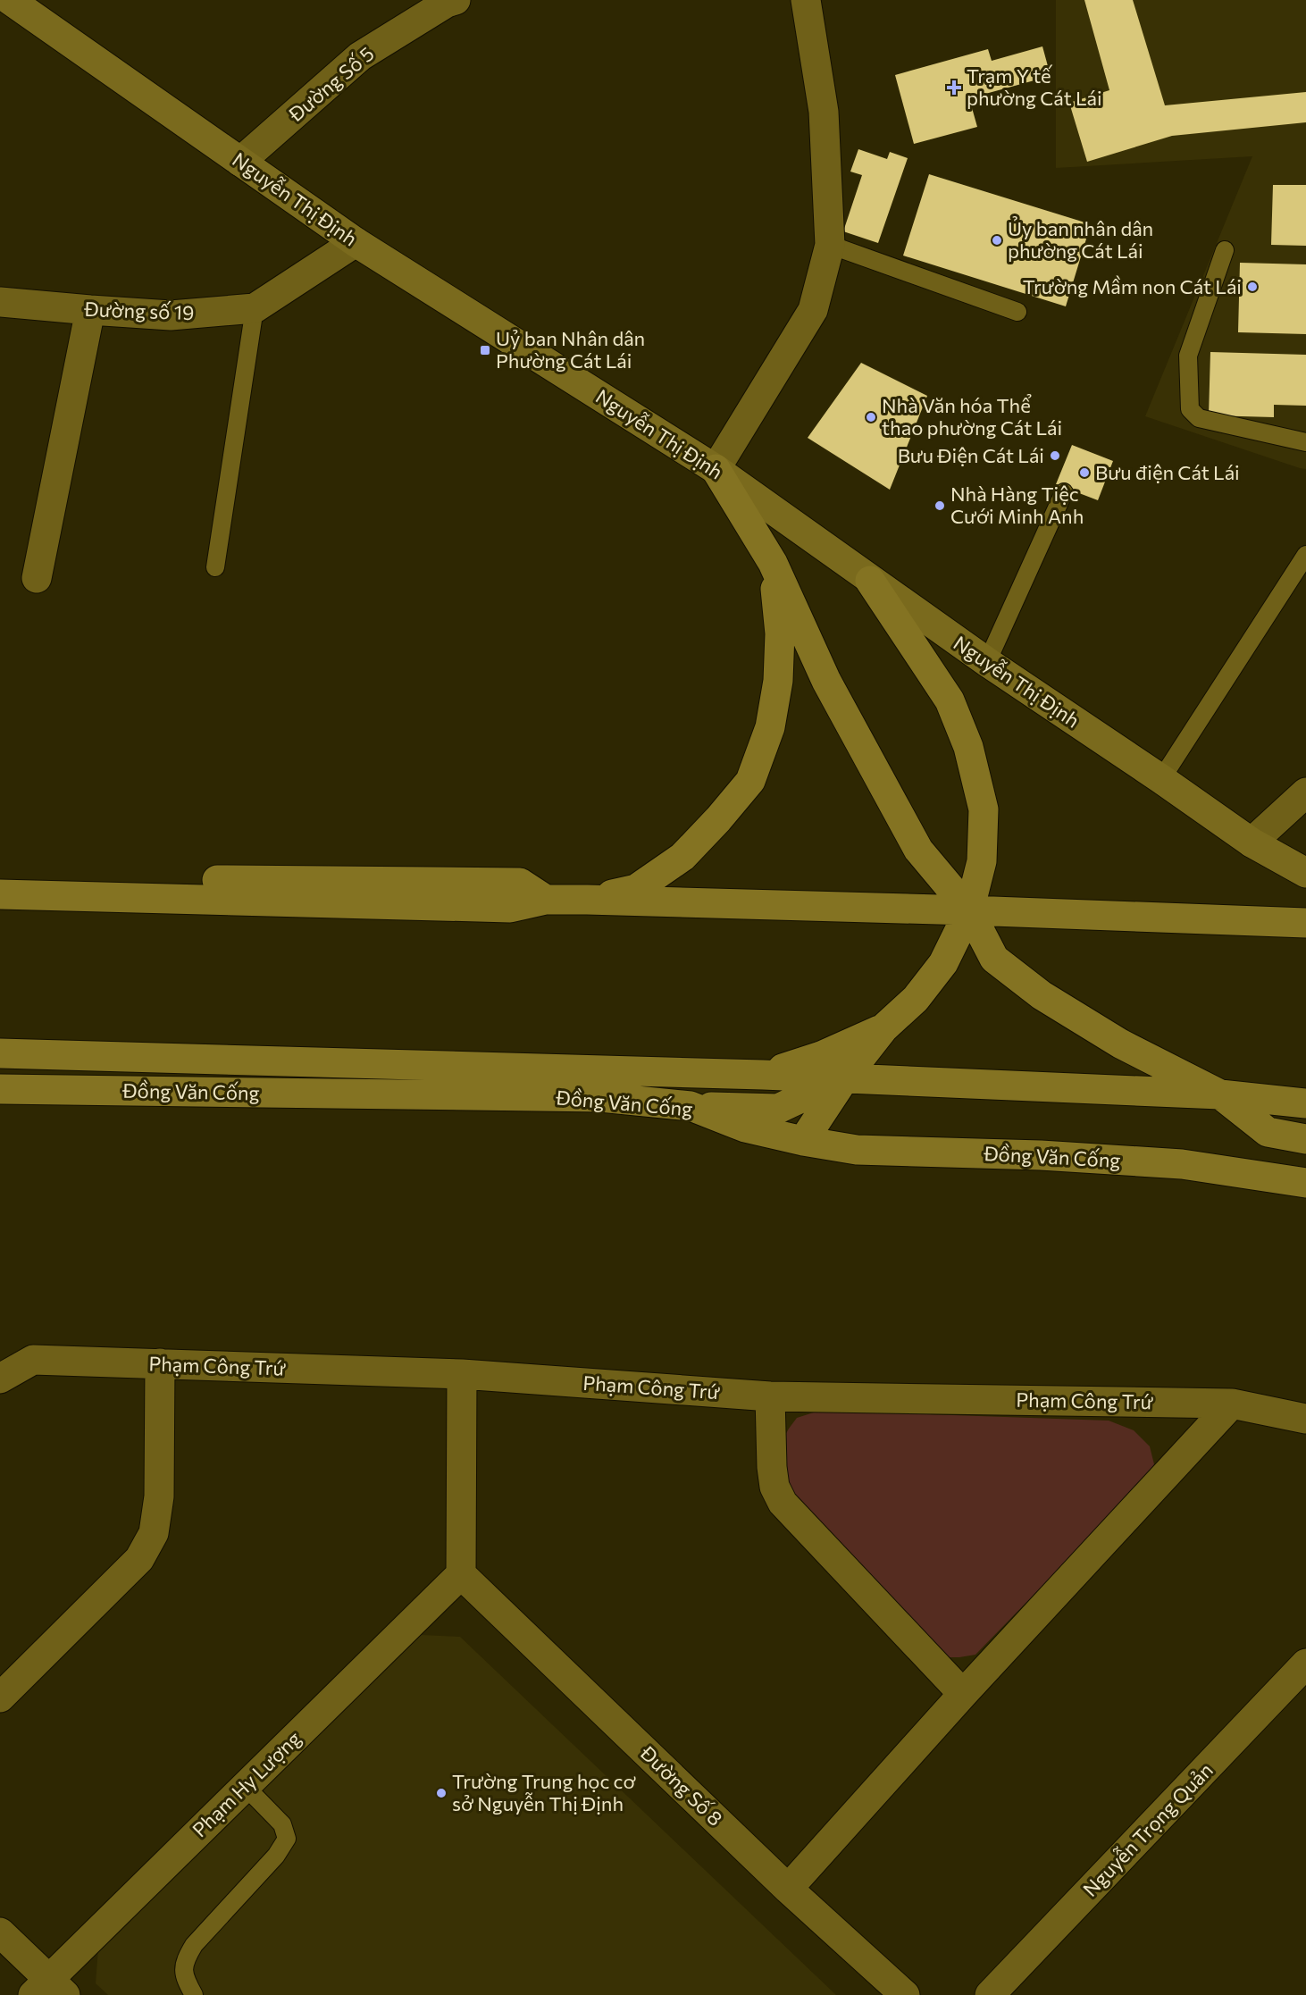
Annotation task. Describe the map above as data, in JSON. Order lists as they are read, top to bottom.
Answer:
{
  "streets": {
    "main road": ["Nguyễn Thị Định", "Đồng Văn Cống"],
    "street": [
      "Đường Số 5",
      "Đường số 19",
      "Phạm Công Trứ",
      "Phạm Hy Lượng",
      "Đường Số 8",
      "Nguyễn Trọng Quản"
    ]
  },
  "crossings": [
    ["Đường Số 5", "Nguyễn Thị Định"],
    ["Nguyễn Thị Định", "Đường số 19"],
    ["Phạm Hy Lượng", "Đường Số 8"]
  ],
  "places": {
    "health": ["Trạm Y tế phường Cát Lái"],
    "other": [
      "Ủy ban nhân dân phường Cát Lái",
      "Trường Mầm non Cát Lái",
      "Nhà Văn hóa Thể thao phường Cát Lái",
      "Bưu Điện Cát Lái",
      "Bưu điện Cát Lái",
      "Nhà Hàng Tiệc Cưới Minh Anh",
      "Trường Trung học cơ sở Nguyễn Thị Định"
    ],
    "transit": ["Uỷ ban Nhân dân Phường Cát Lái"]
  }
}
